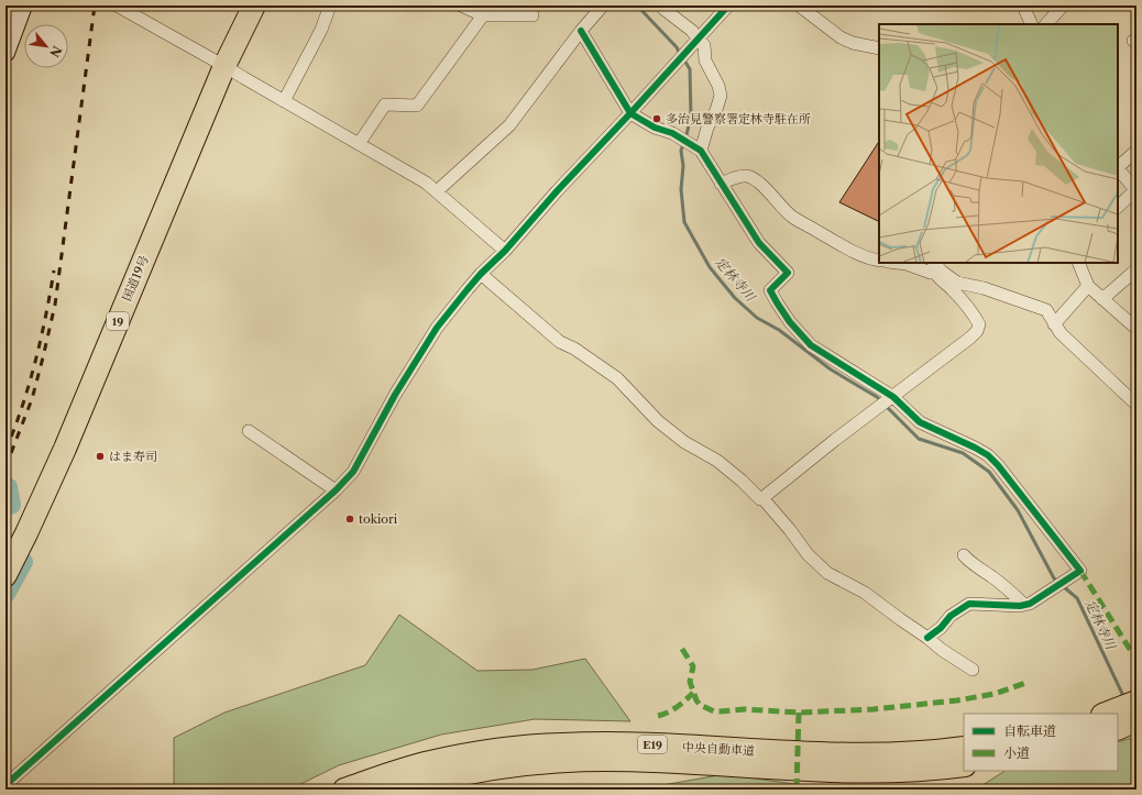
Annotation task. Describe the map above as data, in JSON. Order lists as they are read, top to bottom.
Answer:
{
  "streets": {
    "highway": [
      "国道19号",
      "19",
      "E19",
      "中央自動車道"
    ]
  },
  "water": ["定林寺川"],
  "places": ["多治見警察署定林寺駐在所", "はま寿司", "tokiori"],
  "legend": ["自転車道", "小道"],
  "north": "bottom right"
}
